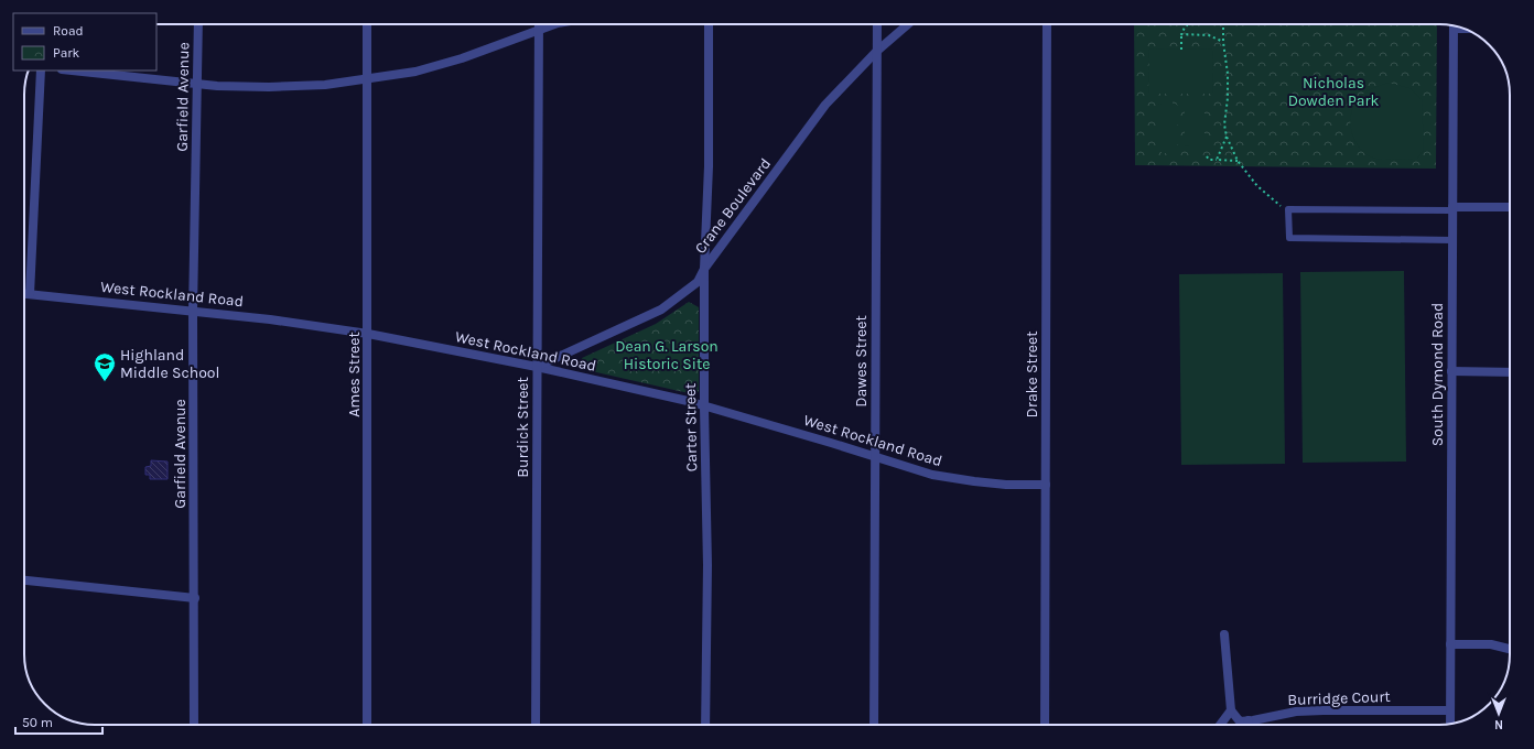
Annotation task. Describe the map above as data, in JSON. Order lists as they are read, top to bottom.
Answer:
{
  "streets": {
    "street": [
      "Garfield Avenue",
      "Crane Boulevard",
      "West Rockland Road",
      "Dawes Street",
      "Ames Street",
      "Drake Street",
      "South Dymond Road",
      "Burdick Street",
      "Carter Street",
      "Burridge Court"
    ]
  },
  "crossings": [
    ["Garfield Avenue", "West Rockland Road"],
    ["Crane Boulevard", "West Rockland Road"],
    ["Crane Boulevard", "Dawes Street"],
    ["Crane Boulevard", "Burdick Street"],
    ["Crane Boulevard", "Carter Street"],
    ["West Rockland Road", "Dawes Street"],
    ["West Rockland Road", "Ames Street"],
    ["West Rockland Road", "Drake Street"],
    ["West Rockland Road", "Burdick Street"],
    ["West Rockland Road", "Carter Street"],
    ["South Dymond Road", "Burridge Court"]
  ],
  "parks": ["Nicholas Dowden Park", "Dean G. Larson Historic Site"],
  "places": {
    "school or university": ["Highland Middle School"]
  },
  "legend": ["Road", "Park"],
  "scale_bar": "50 m",
  "north": "bottom"
}
